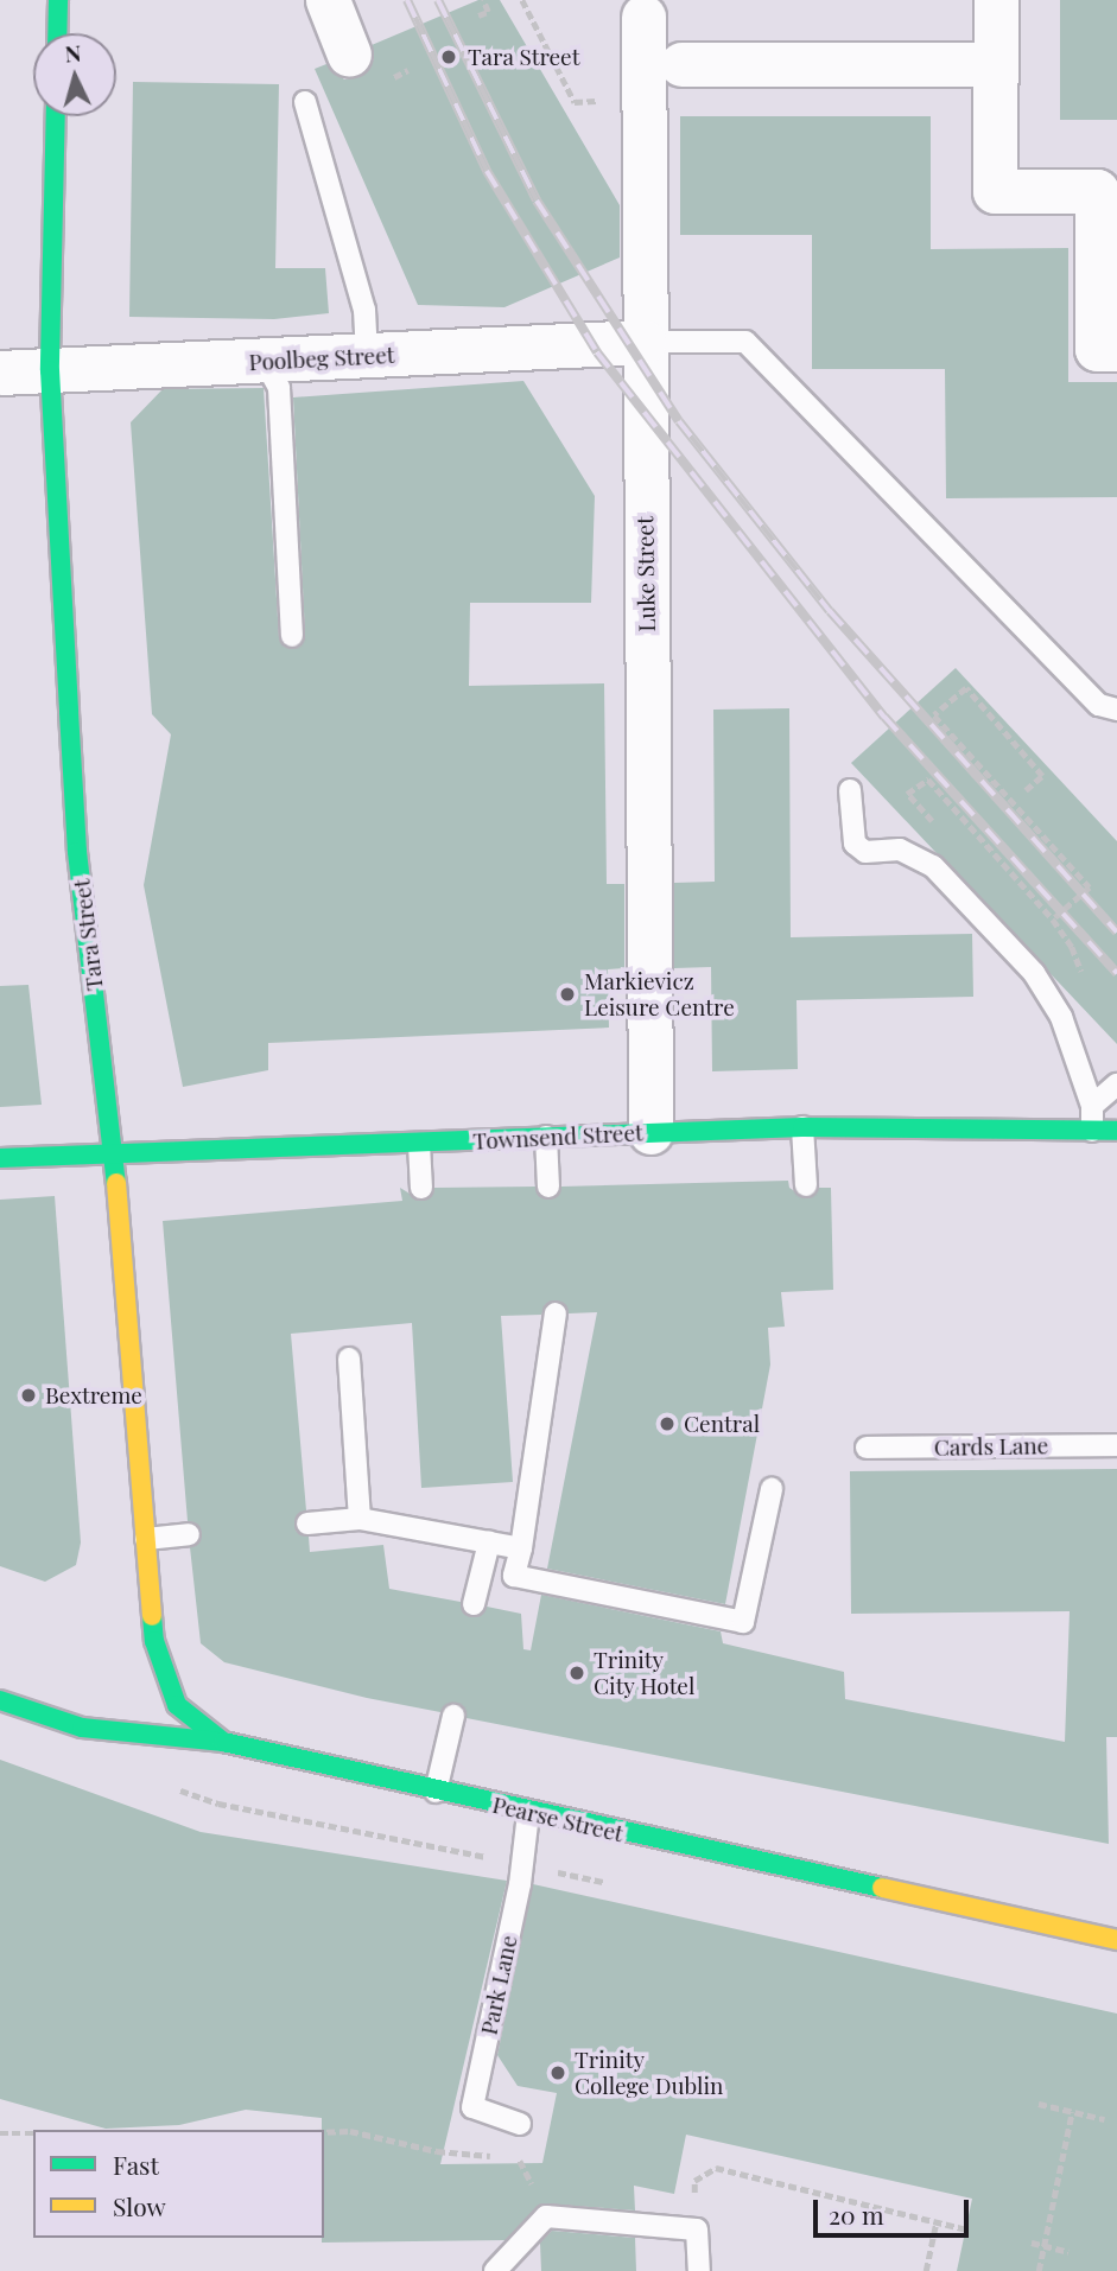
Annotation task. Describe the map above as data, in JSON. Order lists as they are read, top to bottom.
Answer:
{
  "streets": {
    "main road": ["Tara Street", "Townsend Street", "Pearse Street"],
    "street": ["Poolbeg Street", "Luke Street"],
    "lane": ["Cards Lane", "Park Lane"]
  },
  "crossings": [
    ["Poolbeg Street", "Luke Street"],
    ["Poolbeg Street", "Tara Street"],
    ["Luke Street", "Townsend Street"],
    ["Tara Street", "Townsend Street"],
    ["Tara Street", "Pearse Street"],
    ["Pearse Street", "Park Lane"]
  ],
  "places": [
    "Tara Street",
    "Markievicz Leisure Centre",
    "Bextreme",
    "Central",
    "Trinity City Hotel",
    "Trinity College Dublin"
  ],
  "legend": ["Fast", "Slow"],
  "scale_bar": "20 m",
  "north": "top"
}
